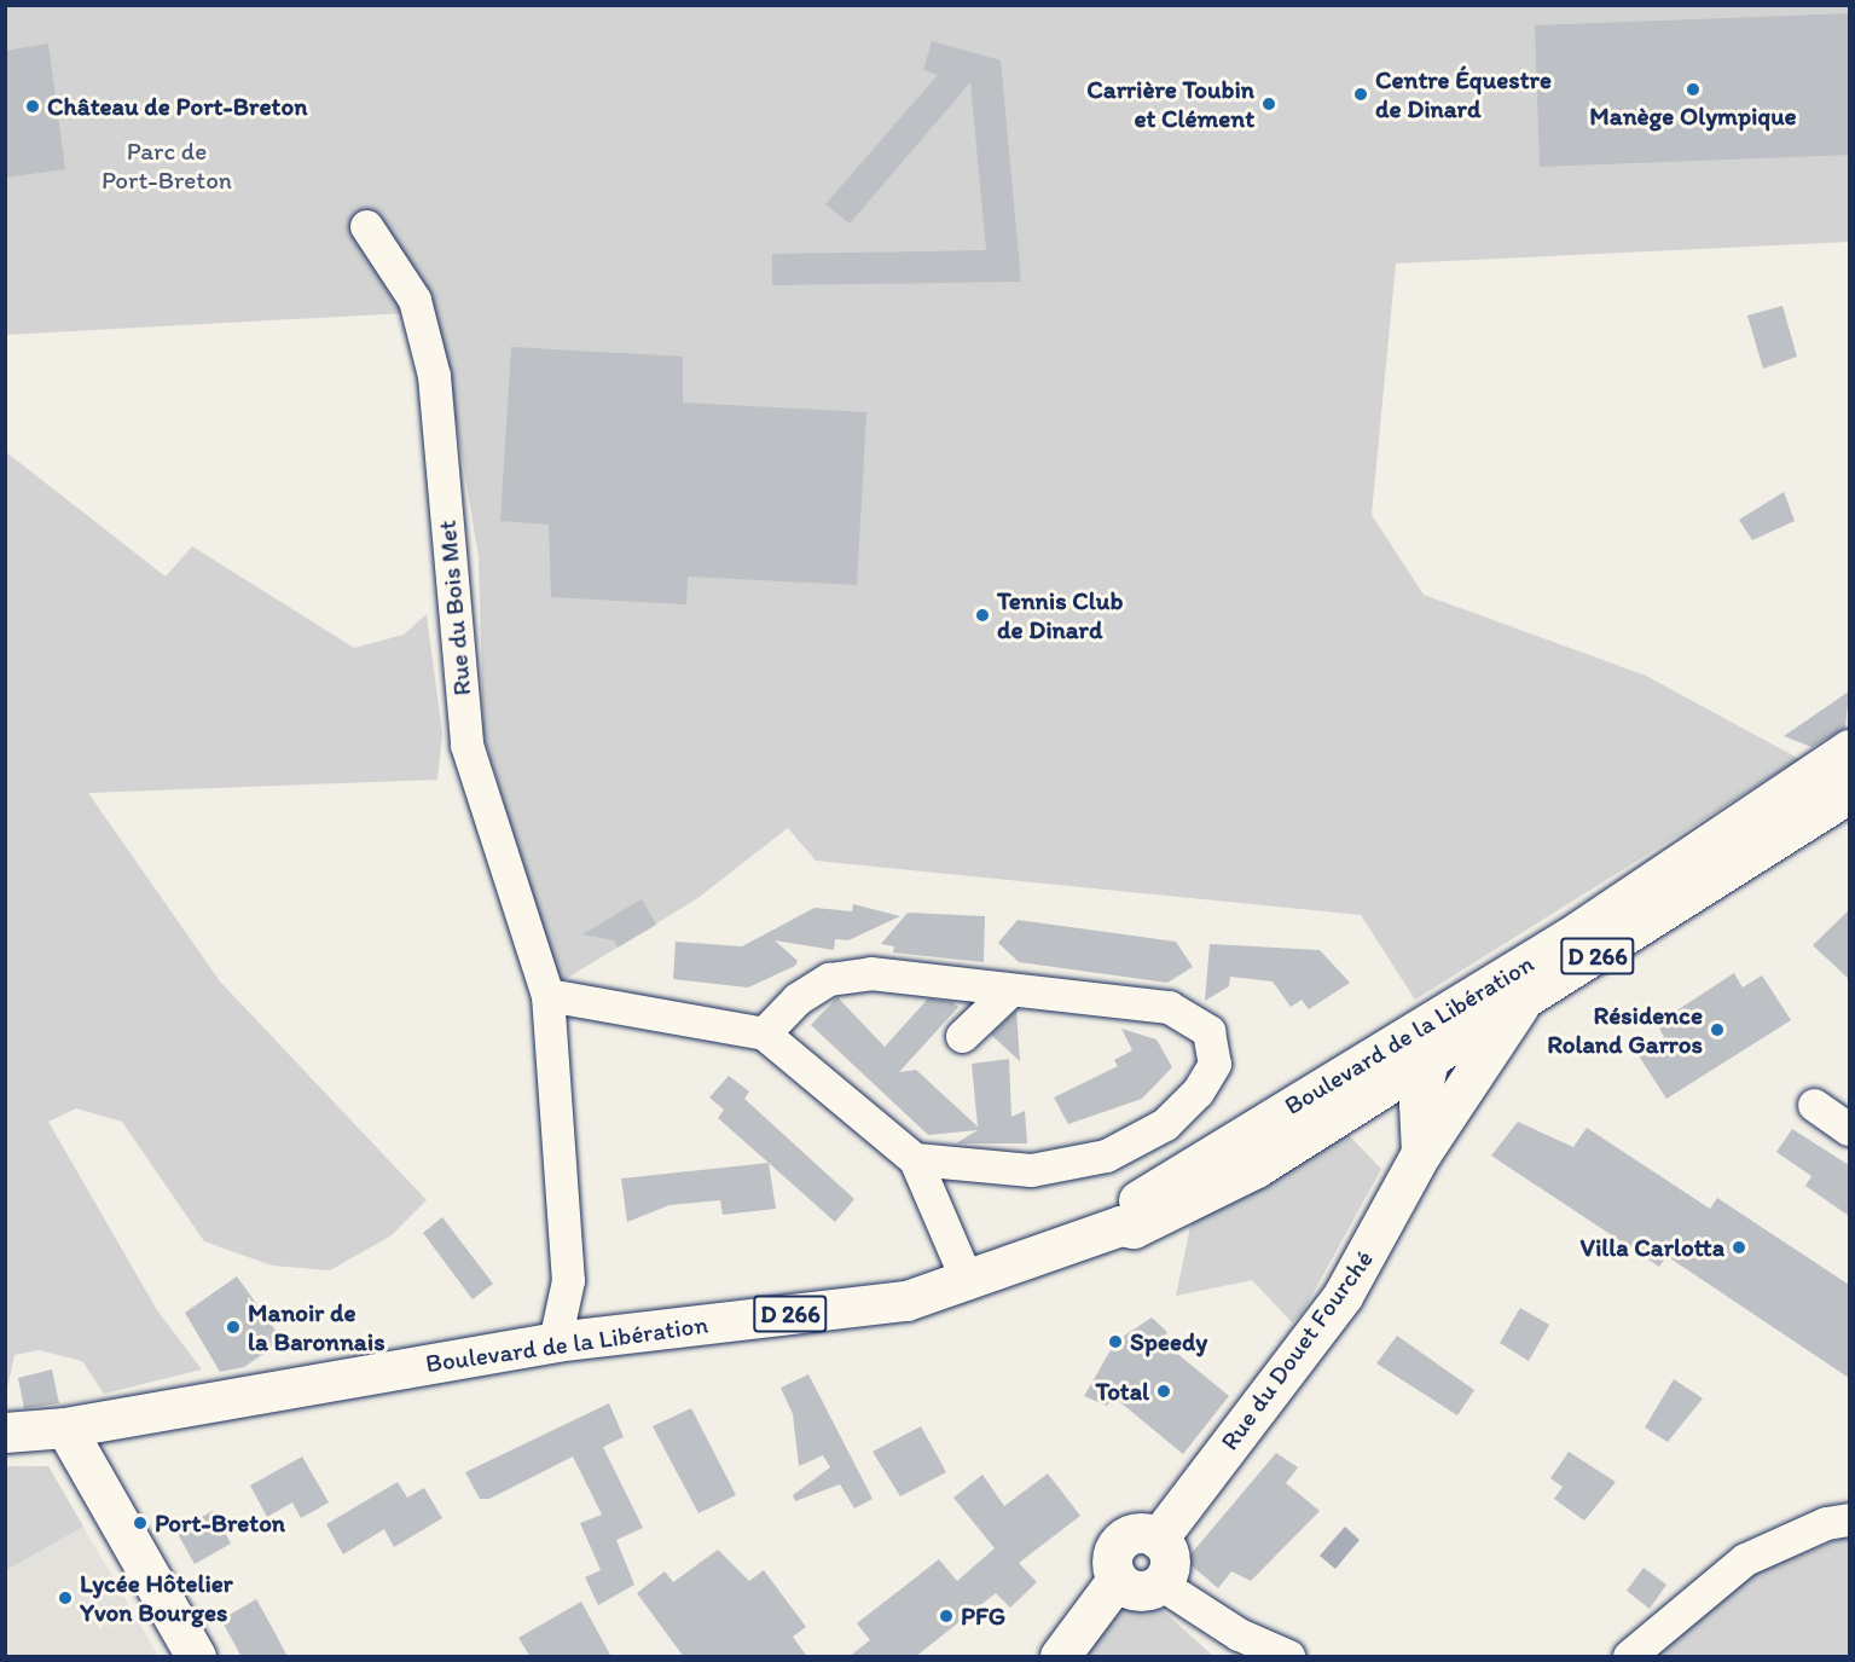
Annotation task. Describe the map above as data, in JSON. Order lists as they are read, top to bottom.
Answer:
{
  "streets": {
    "main road": ["D 266", "Boulevard de la Libération", "Rue du Douet Fourché"],
    "street": ["Rue du Bois Met"]
  },
  "crossings": [
    ["Rue du Bois Met", "Boulevard de la Libération"],
    ["Boulevard de la Libération", "Rue du Douet Fourché"]
  ],
  "parks": ["Parc de Port-Breton"],
  "places": [
    "Manège Olympique",
    "Centre Équestre de Dinard",
    "Carrière Toubin et Clément",
    "Château de Port-Breton",
    "Tennis Club de Dinard",
    "Résidence Roland Garros",
    "Villa Carlotta",
    "Manoir de la Baronnais",
    "Speedy",
    "Total",
    "Port-Breton",
    "Lycée Hôtelier Yvon Bourges",
    "PFG"
  ]
}
